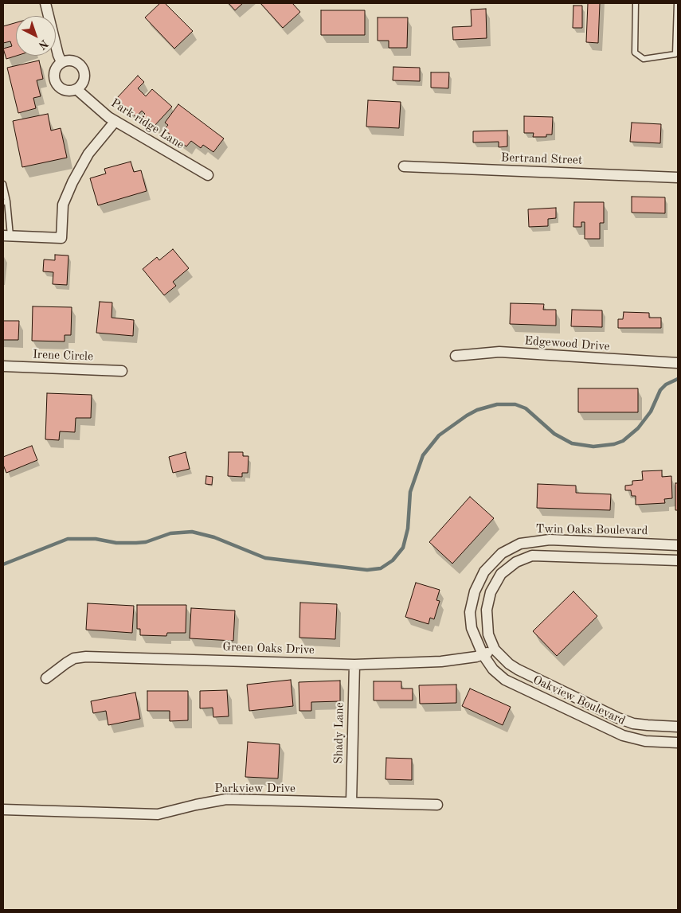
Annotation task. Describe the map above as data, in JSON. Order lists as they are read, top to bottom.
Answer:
{
  "streets": {
    "street": [
      "Park ridge Lane",
      "Bertrand Street",
      "Edgewood Drive",
      "Irene Circle",
      "Twin Oaks Boulevard",
      "Green Oaks Drive",
      "Oakview Boulevard",
      "Shady Lane",
      "Parkview Drive"
    ]
  },
  "crossings": [
    ["Twin Oaks Boulevard", "Green Oaks Drive"],
    ["Twin Oaks Boulevard", "Oakview Boulevard"],
    ["Green Oaks Drive", "Oakview Boulevard"],
    ["Green Oaks Drive", "Shady Lane"],
    ["Shady Lane", "Parkview Drive"]
  ],
  "north": "bottom right"
}
